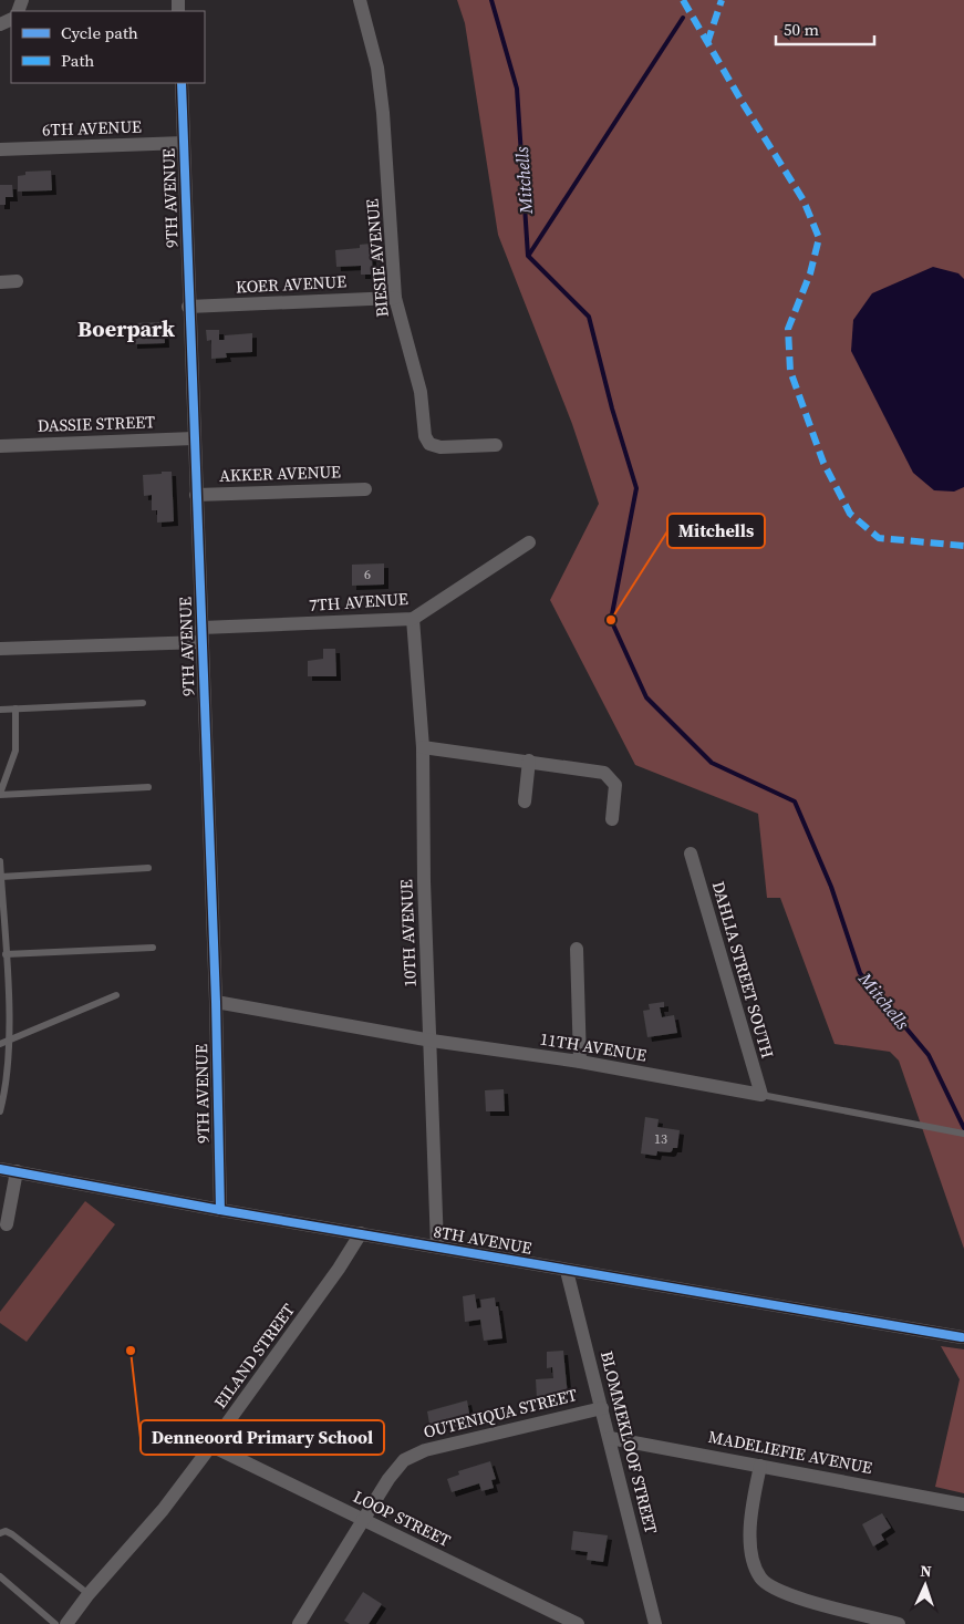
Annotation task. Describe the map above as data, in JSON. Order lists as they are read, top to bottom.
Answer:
{
  "streets": {
    "street": [
      "6TH AVENUE",
      "9TH AVENUE",
      "BIESIE AVENUE",
      "KOER AVENUE",
      "DASSIE STREET",
      "AKKER AVENUE",
      "7TH AVENUE",
      "10TH AVENUE",
      "DAHLIA STREET SOUTH",
      "11TH AVENUE",
      "8TH AVENUE",
      "EILAND STREET",
      "OUTENIQUA STREET",
      "BLOMMEKLOOF STREET",
      "MADELIEFIE AVENUE",
      "LOOP STREET"
    ]
  },
  "crossings": [
    ["6TH AVENUE", "9TH AVENUE"],
    ["9TH AVENUE", "KOER AVENUE"],
    ["9TH AVENUE", "DASSIE STREET"],
    ["9TH AVENUE", "AKKER AVENUE"],
    ["9TH AVENUE", "7TH AVENUE"],
    ["9TH AVENUE", "11TH AVENUE"],
    ["9TH AVENUE", "8TH AVENUE"],
    ["BIESIE AVENUE", "KOER AVENUE"],
    ["7TH AVENUE", "10TH AVENUE"],
    ["10TH AVENUE", "11TH AVENUE"],
    ["10TH AVENUE", "8TH AVENUE"],
    ["DAHLIA STREET SOUTH", "11TH AVENUE"],
    ["8TH AVENUE", "EILAND STREET"],
    ["8TH AVENUE", "BLOMMEKLOOF STREET"],
    ["EILAND STREET", "LOOP STREET"],
    ["OUTENIQUA STREET", "BLOMMEKLOOF STREET"],
    ["OUTENIQUA STREET", "LOOP STREET"],
    ["BLOMMEKLOOF STREET", "MADELIEFIE AVENUE"]
  ],
  "districts": ["Boerpark"],
  "water": ["Mitchells"],
  "places": ["Mitchells", "Denneoord Primary School"],
  "house_numbers": ["6", "13"],
  "legend": ["Cycle path", "Path"],
  "scale_bar": "50 m",
  "north": "top"
}
